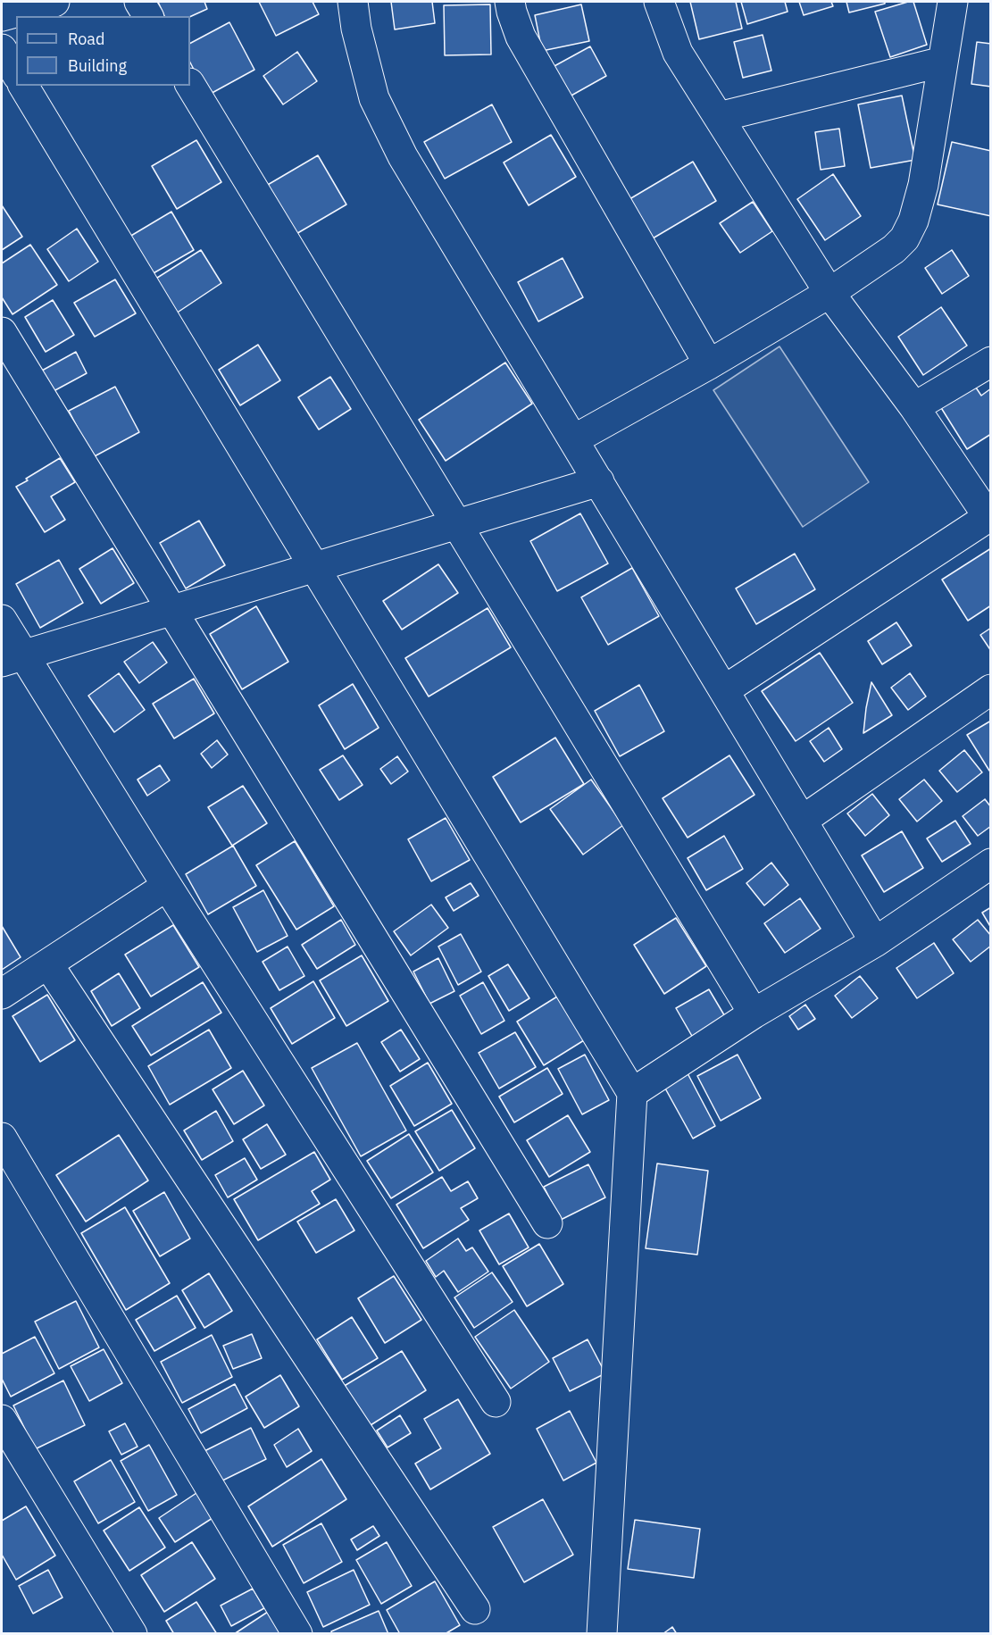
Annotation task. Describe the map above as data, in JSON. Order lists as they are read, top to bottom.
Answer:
{
  "legend": ["Road", "Building"]
}
